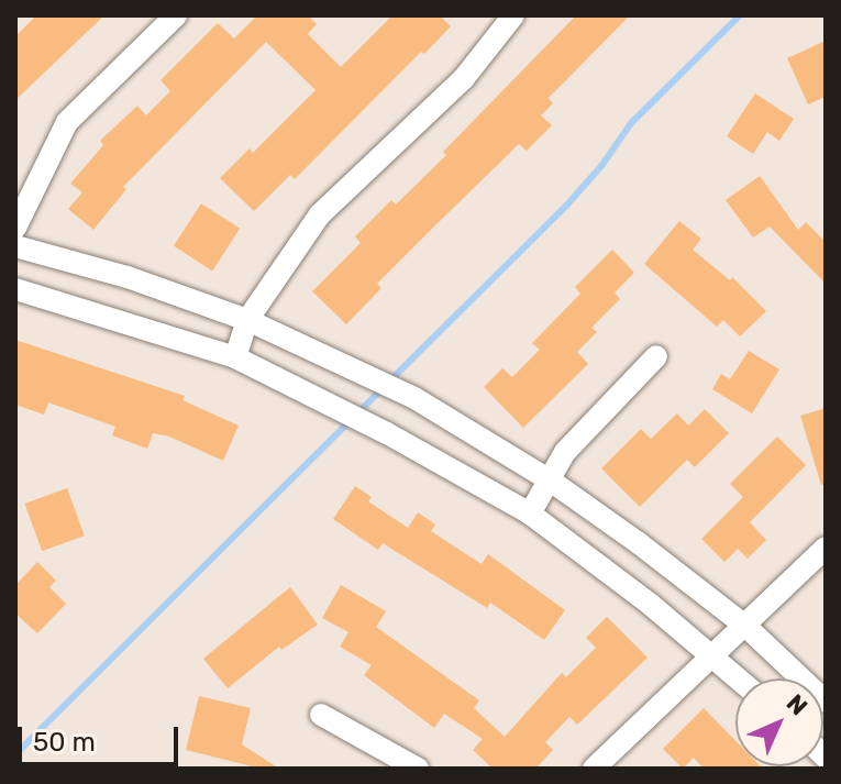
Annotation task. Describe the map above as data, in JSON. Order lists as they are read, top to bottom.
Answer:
{
  "scale_bar": "50 m",
  "north": "top right"
}
